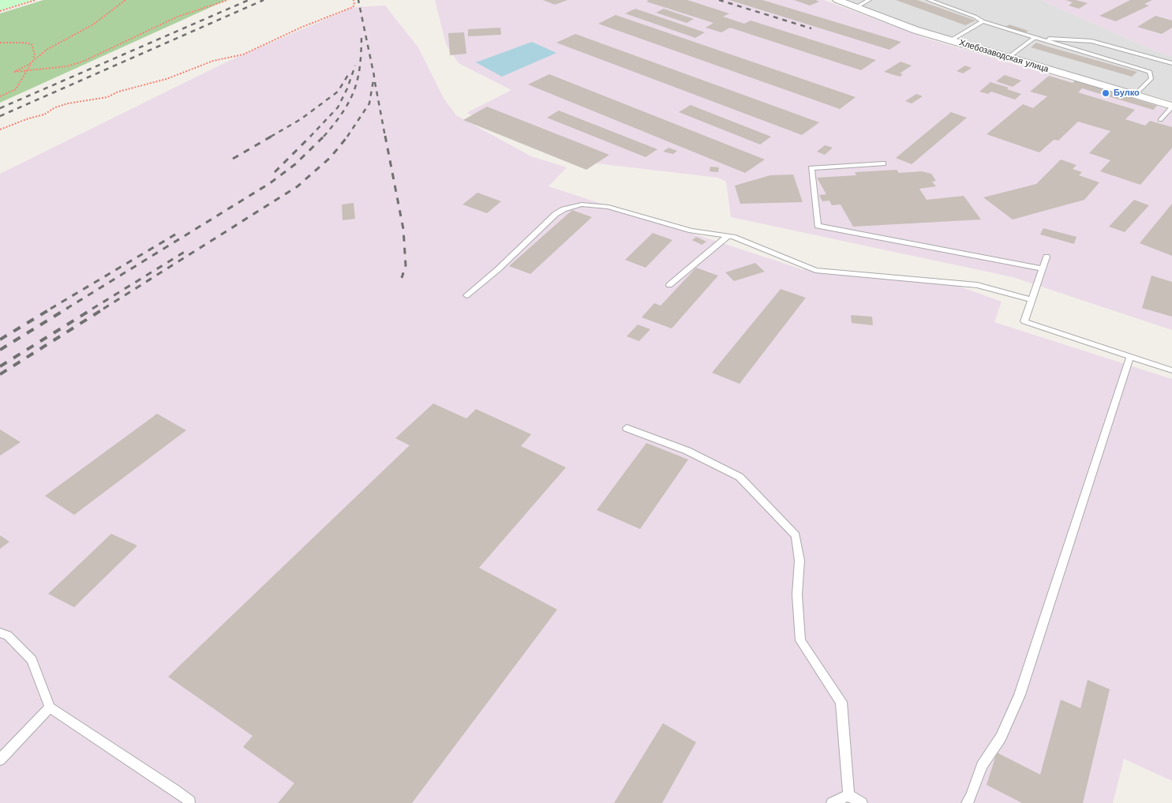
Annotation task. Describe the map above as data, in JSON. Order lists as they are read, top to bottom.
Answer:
{
  "streets": {
    "street": ["Хлебозаводская улица"]
  },
  "places": ["Булко"]
}
